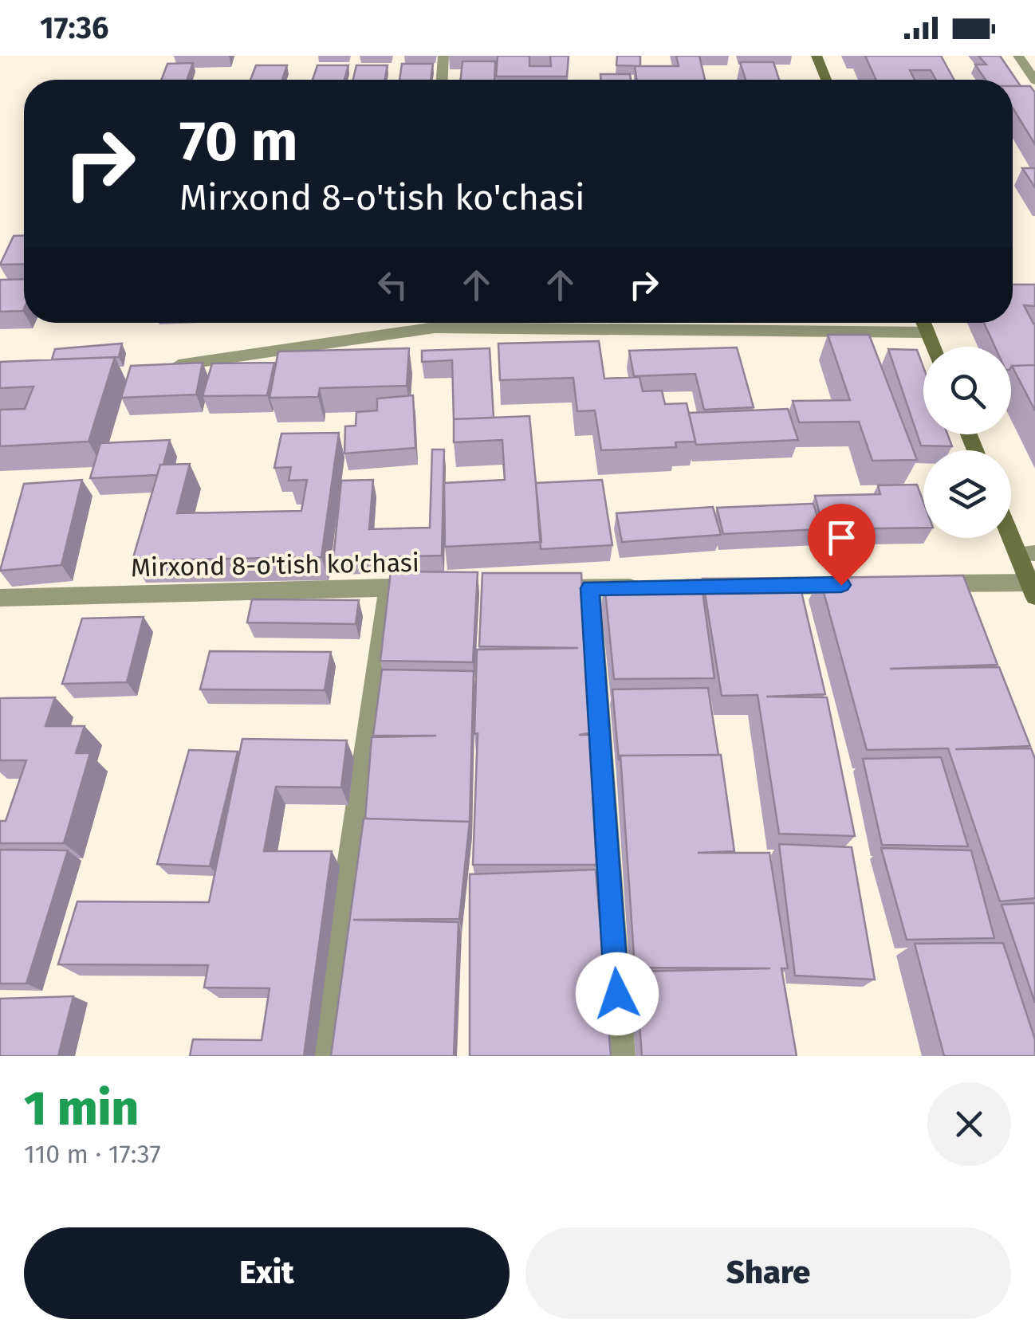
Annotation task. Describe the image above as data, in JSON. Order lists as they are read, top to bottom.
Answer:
{
  "streets": {
    "street": ["Mirxond 8-o'tish ko'chasi"]
  },
  "page": {
    "status": "17:36",
    "turn": ["70 m", "Mirxond 8-o'tish ko'chasi"],
    "heading": ["1 min", "110 m · 17:37"],
    "buttons": ["Exit", "Share"]
  }
}
